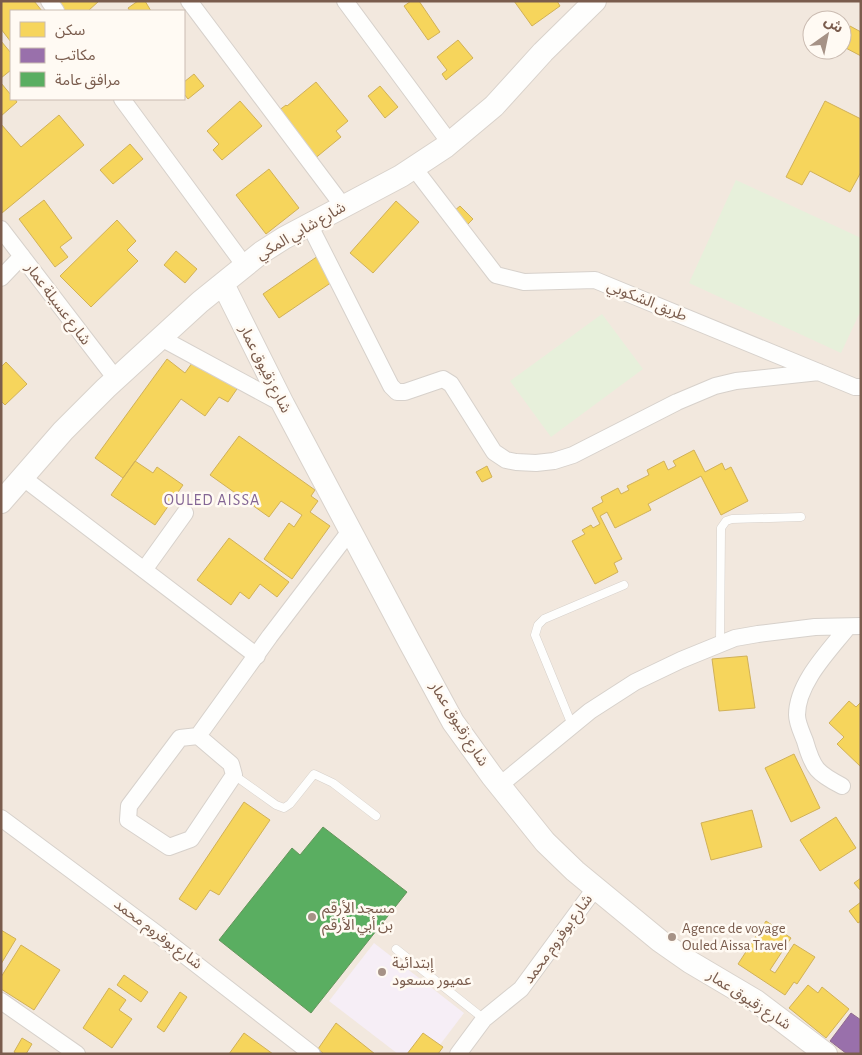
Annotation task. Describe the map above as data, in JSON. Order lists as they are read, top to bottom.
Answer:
{
  "streets": {
    "main road": ["شارع شابي المكي", "شارع زقيوق عمار"],
    "street": ["طريق الشكوبي", "شارع عسيلة عمار", "شارع بوفروم محمد"]
  },
  "crossings": [
    ["شارع شابي المكي", "طريق الشكوبي"],
    ["شارع شابي المكي", "شارع عسيلة عمار"],
    ["شارع شابي المكي", "شارع زقيوق عمار"],
    ["شارع زقيوق عمار", "شارع بوفروم محمد"]
  ],
  "districts": ["OULED AISSA"],
  "places": ["مسجد الأرقم بن أبي الأرقم", "Agence de voyage Ouled Aissa Travel", "إبتدائية عميور مسعود"],
  "legend": ["سكن", "مكاتب", "مرافق عامة"],
  "north": "top right"
}
